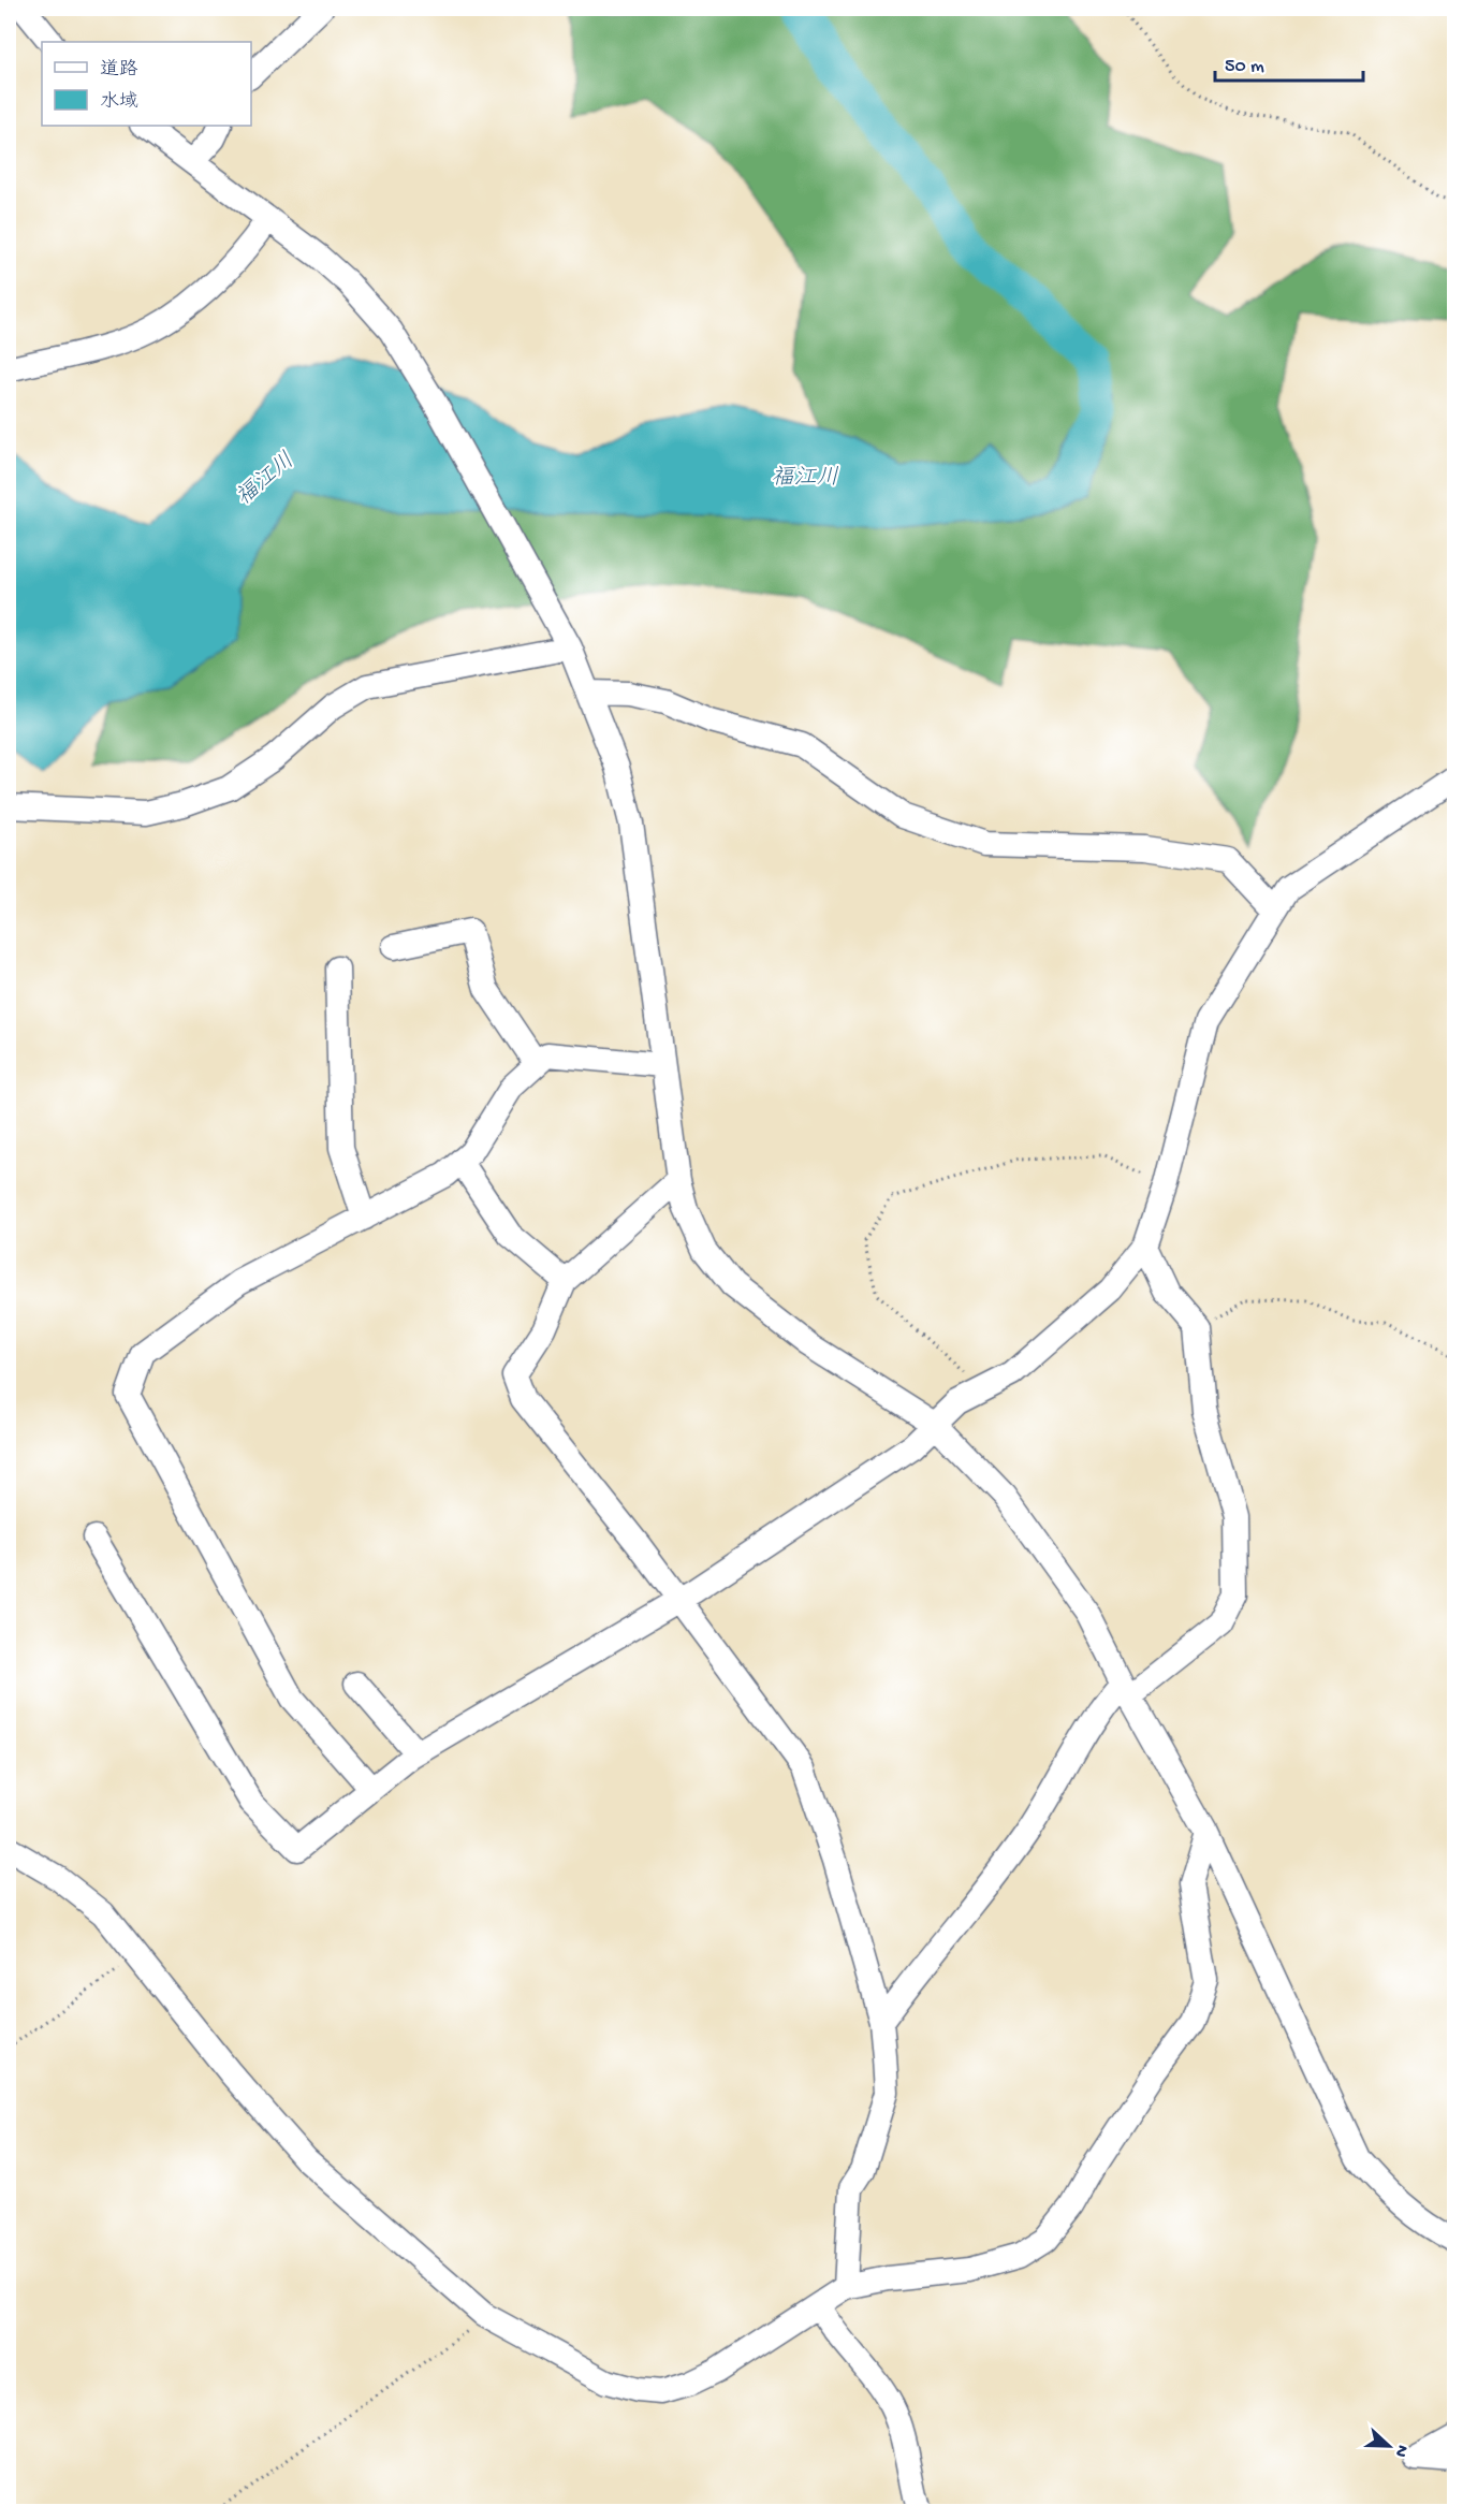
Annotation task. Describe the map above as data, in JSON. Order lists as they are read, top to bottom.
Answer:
{
  "water": ["福江川"],
  "legend": ["道路", "水域"],
  "scale_bar": "50 m",
  "north": "right"
}
